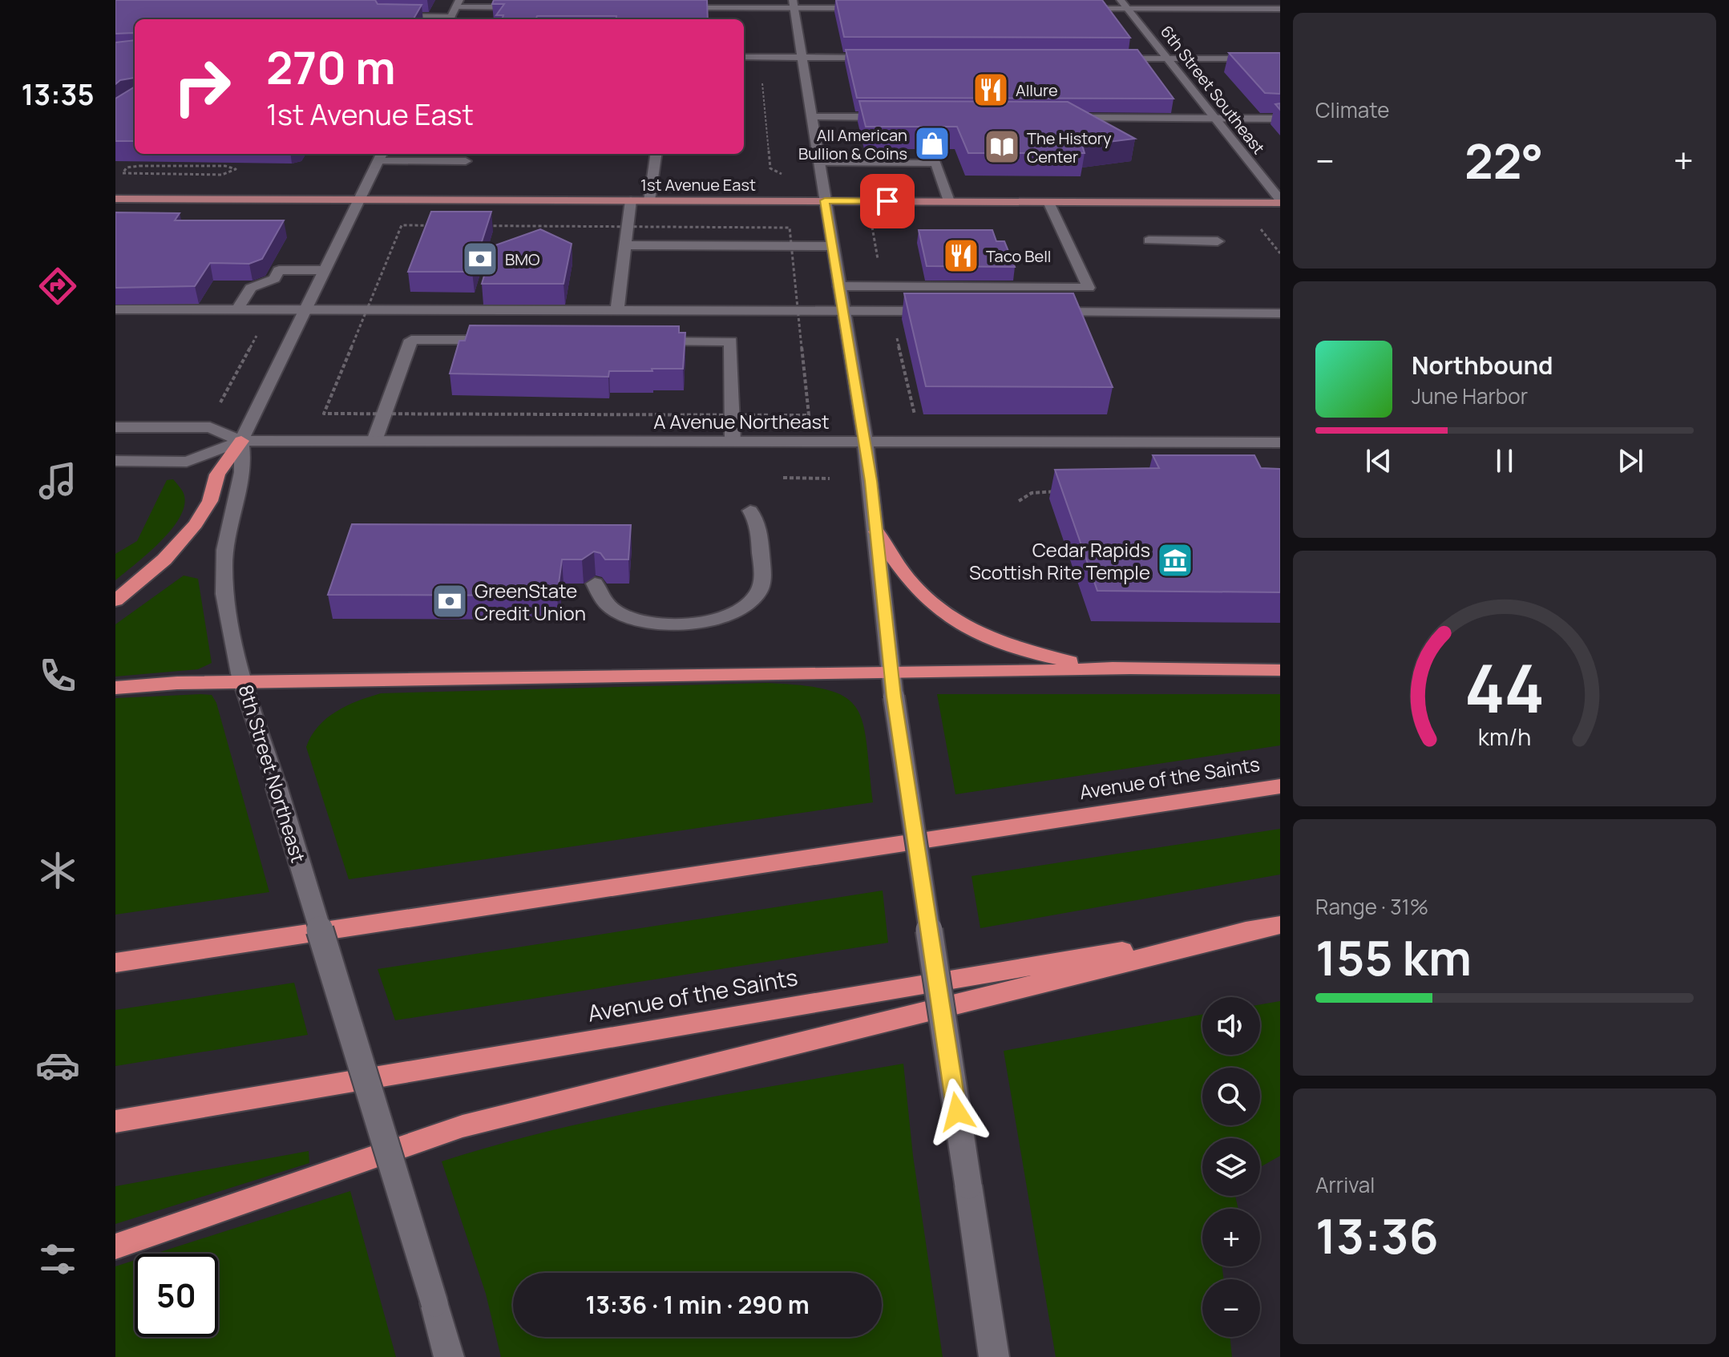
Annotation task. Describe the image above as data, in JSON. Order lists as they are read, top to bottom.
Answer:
{
  "streets": {
    "highway": ["Avenue of the Saints"],
    "main road": [
      "6th Street Southeast",
      "1st Avenue East",
      "A Avenue Northeast",
      "8th Street Northeast"
    ]
  },
  "crossings": [
    ["6th Street Southeast", "1st Avenue East"],
    ["1st Avenue East", "8th Street Northeast"],
    ["A Avenue Northeast", "8th Street Northeast"]
  ],
  "places": {
    "restaurant": ["Allure", "Taco Bell"],
    "shop": ["All American Bullion & Coins"],
    "library": ["The History Center"],
    "bank": ["BMO", "GreenState Credit Union"],
    "museum": ["Cedar Rapids Scottish Rite Temple"]
  },
  "page": {
    "tabs": "13:35",
    "tile": [
      "Climate",
      ["Range · 31%", "155 km"],
      ["Arrival", "13:36"]
    ],
    "turn": ["270 m", "1st Avenue East"],
    "heat": ["−", "22°", "+"],
    "song": ["Northbound", "June Harbor"],
    "map_buttons": ["+", "−"],
    "limit": "50",
    "trip": "13:36 · 1 min · 290 m",
    "gauge": ["44", "km/h"]
  }
}
